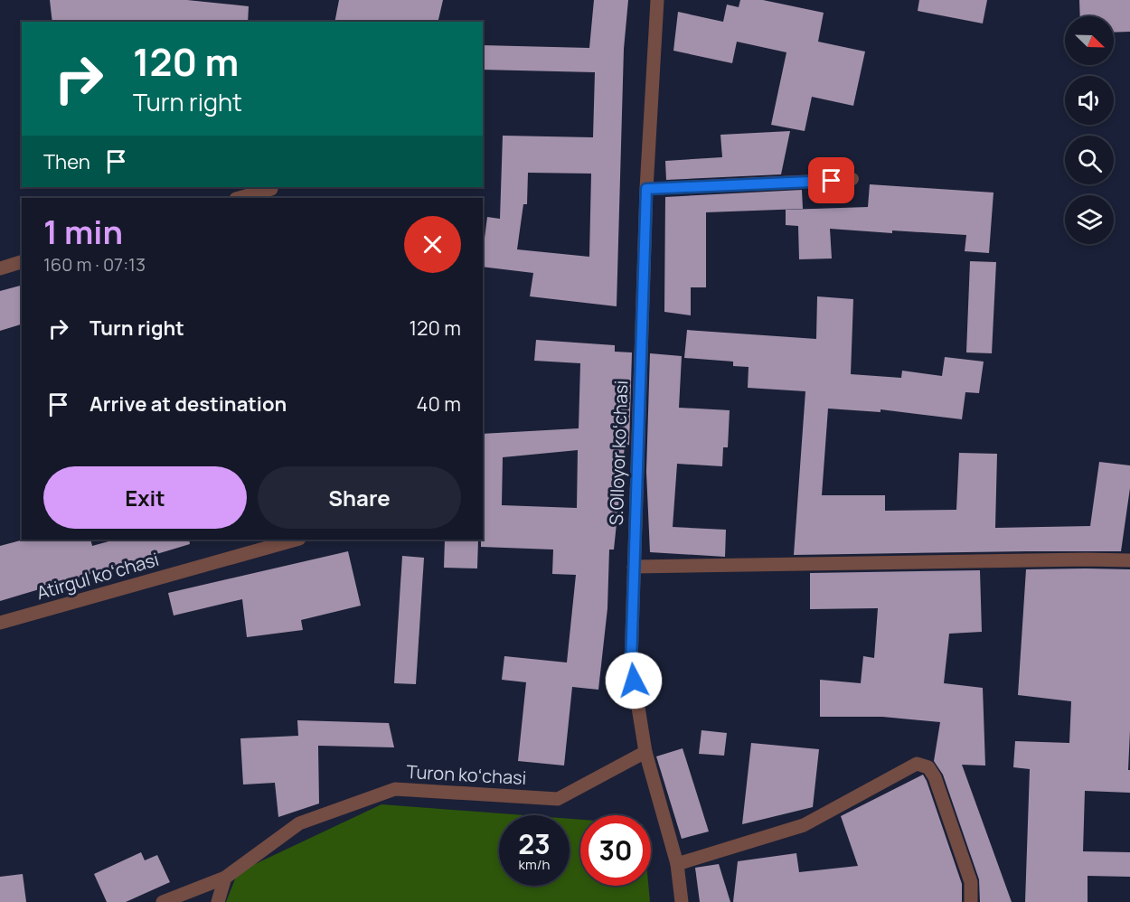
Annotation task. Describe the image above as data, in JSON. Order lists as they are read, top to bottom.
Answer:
{
  "streets": {
    "street": ["S.Olloyor koʻchasi", "Atirgul koʻchasi", "Turon koʻchasi"]
  },
  "crossings": [
    ["S.Olloyor koʻchasi", "Turon koʻchasi"]
  ],
  "north": "bottom right",
  "page": {
    "turn": ["120 m", "Turn right"],
    "then": "Then",
    "heading": ["1 min", "160 m · 07:13"],
    "list": [
      {
        "name": "Turn right",
        "value": "120 m"
      },
      {
        "name": "Arrive at destination",
        "value": "40 m"
      }
    ],
    "buttons": ["Exit", "Share"],
    "speed": "23 km/h",
    "limit": "30"
  }
}
